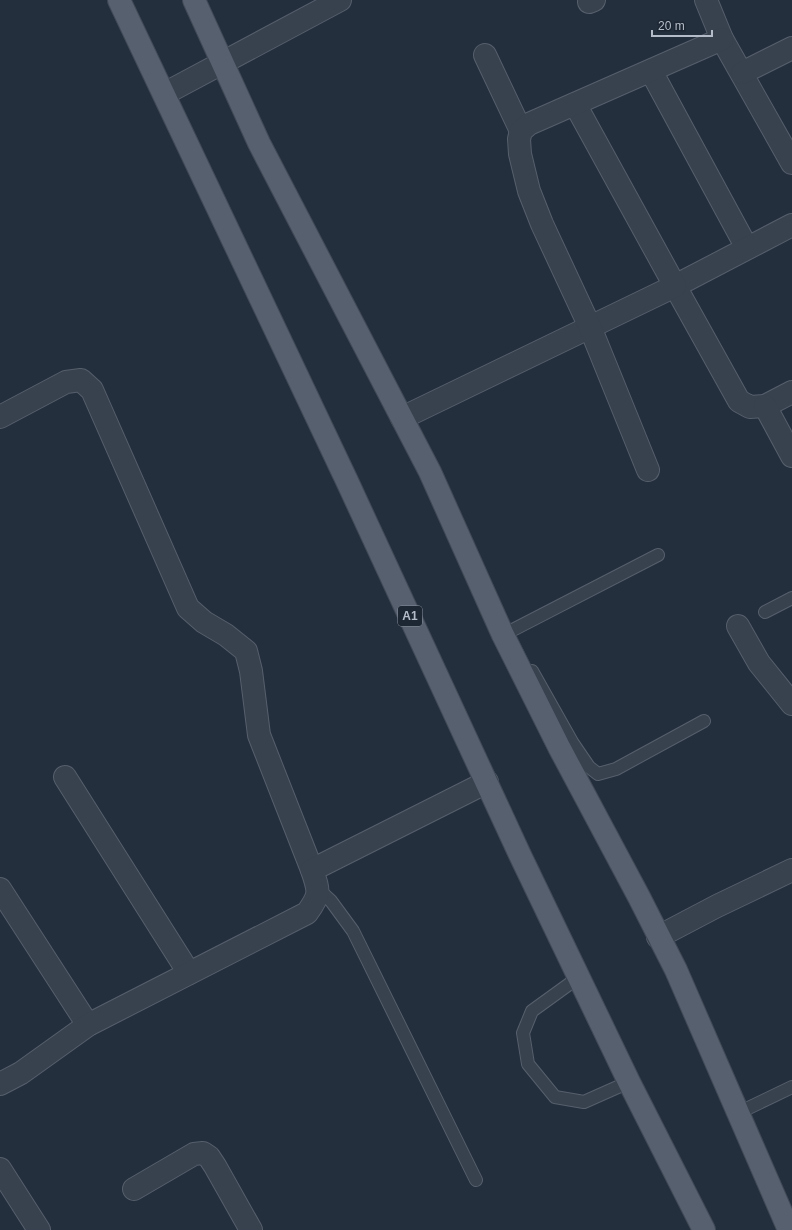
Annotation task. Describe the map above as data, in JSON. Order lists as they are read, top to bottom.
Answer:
{
  "streets": {
    "main road": ["A1"]
  },
  "scale_bar": "20 m"
}
